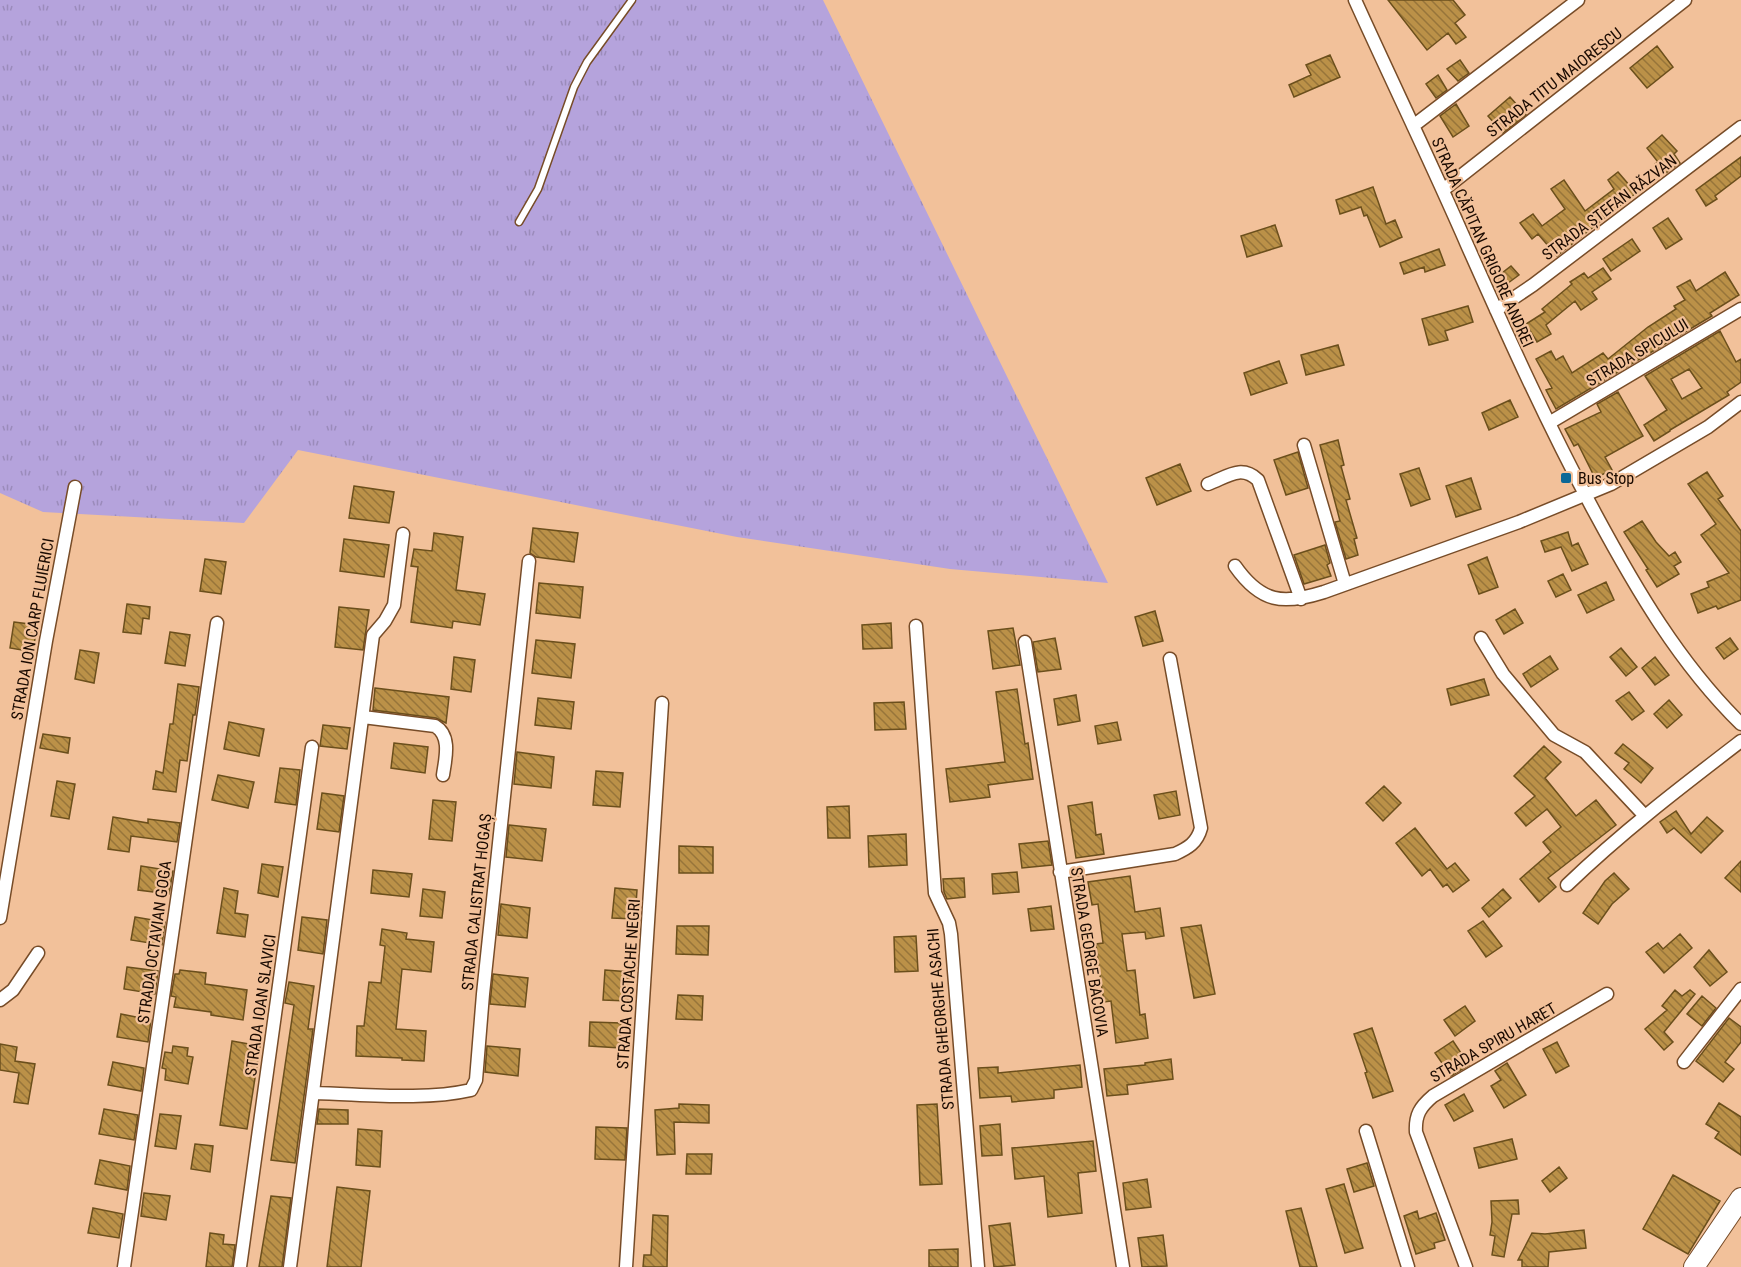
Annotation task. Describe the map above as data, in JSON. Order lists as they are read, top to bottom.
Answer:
{
  "streets": {
    "street": [
      "STRADA TITU MAIORESCU",
      "STRADA ȘTEFAN RĂZVAN",
      "STRADA CĂPITAN GRIGORE ANDREI",
      "STRADA SPICULUI",
      "STRADA ION CARP FLUIERICI",
      "STRADA CALISTRAT HOGAȘ",
      "STRADA OCTAVIAN GOGA",
      "STRADA GEORGE BACOVIA",
      "STRADA COSTACHE NEGRI",
      "STRADA IOAN SLAVICI",
      "STRADA GHEORGHE ASACHI",
      "STRADA SPIRU HARET"
    ]
  },
  "crossings": [
    ["STRADA TITU MAIORESCU", "STRADA CĂPITAN GRIGORE ANDREI"],
    ["STRADA ȘTEFAN RĂZVAN", "STRADA CĂPITAN GRIGORE ANDREI"],
    ["STRADA CĂPITAN GRIGORE ANDREI", "STRADA SPICULUI"]
  ],
  "places": {
    "transit": ["Bus Stop"]
  }
}
